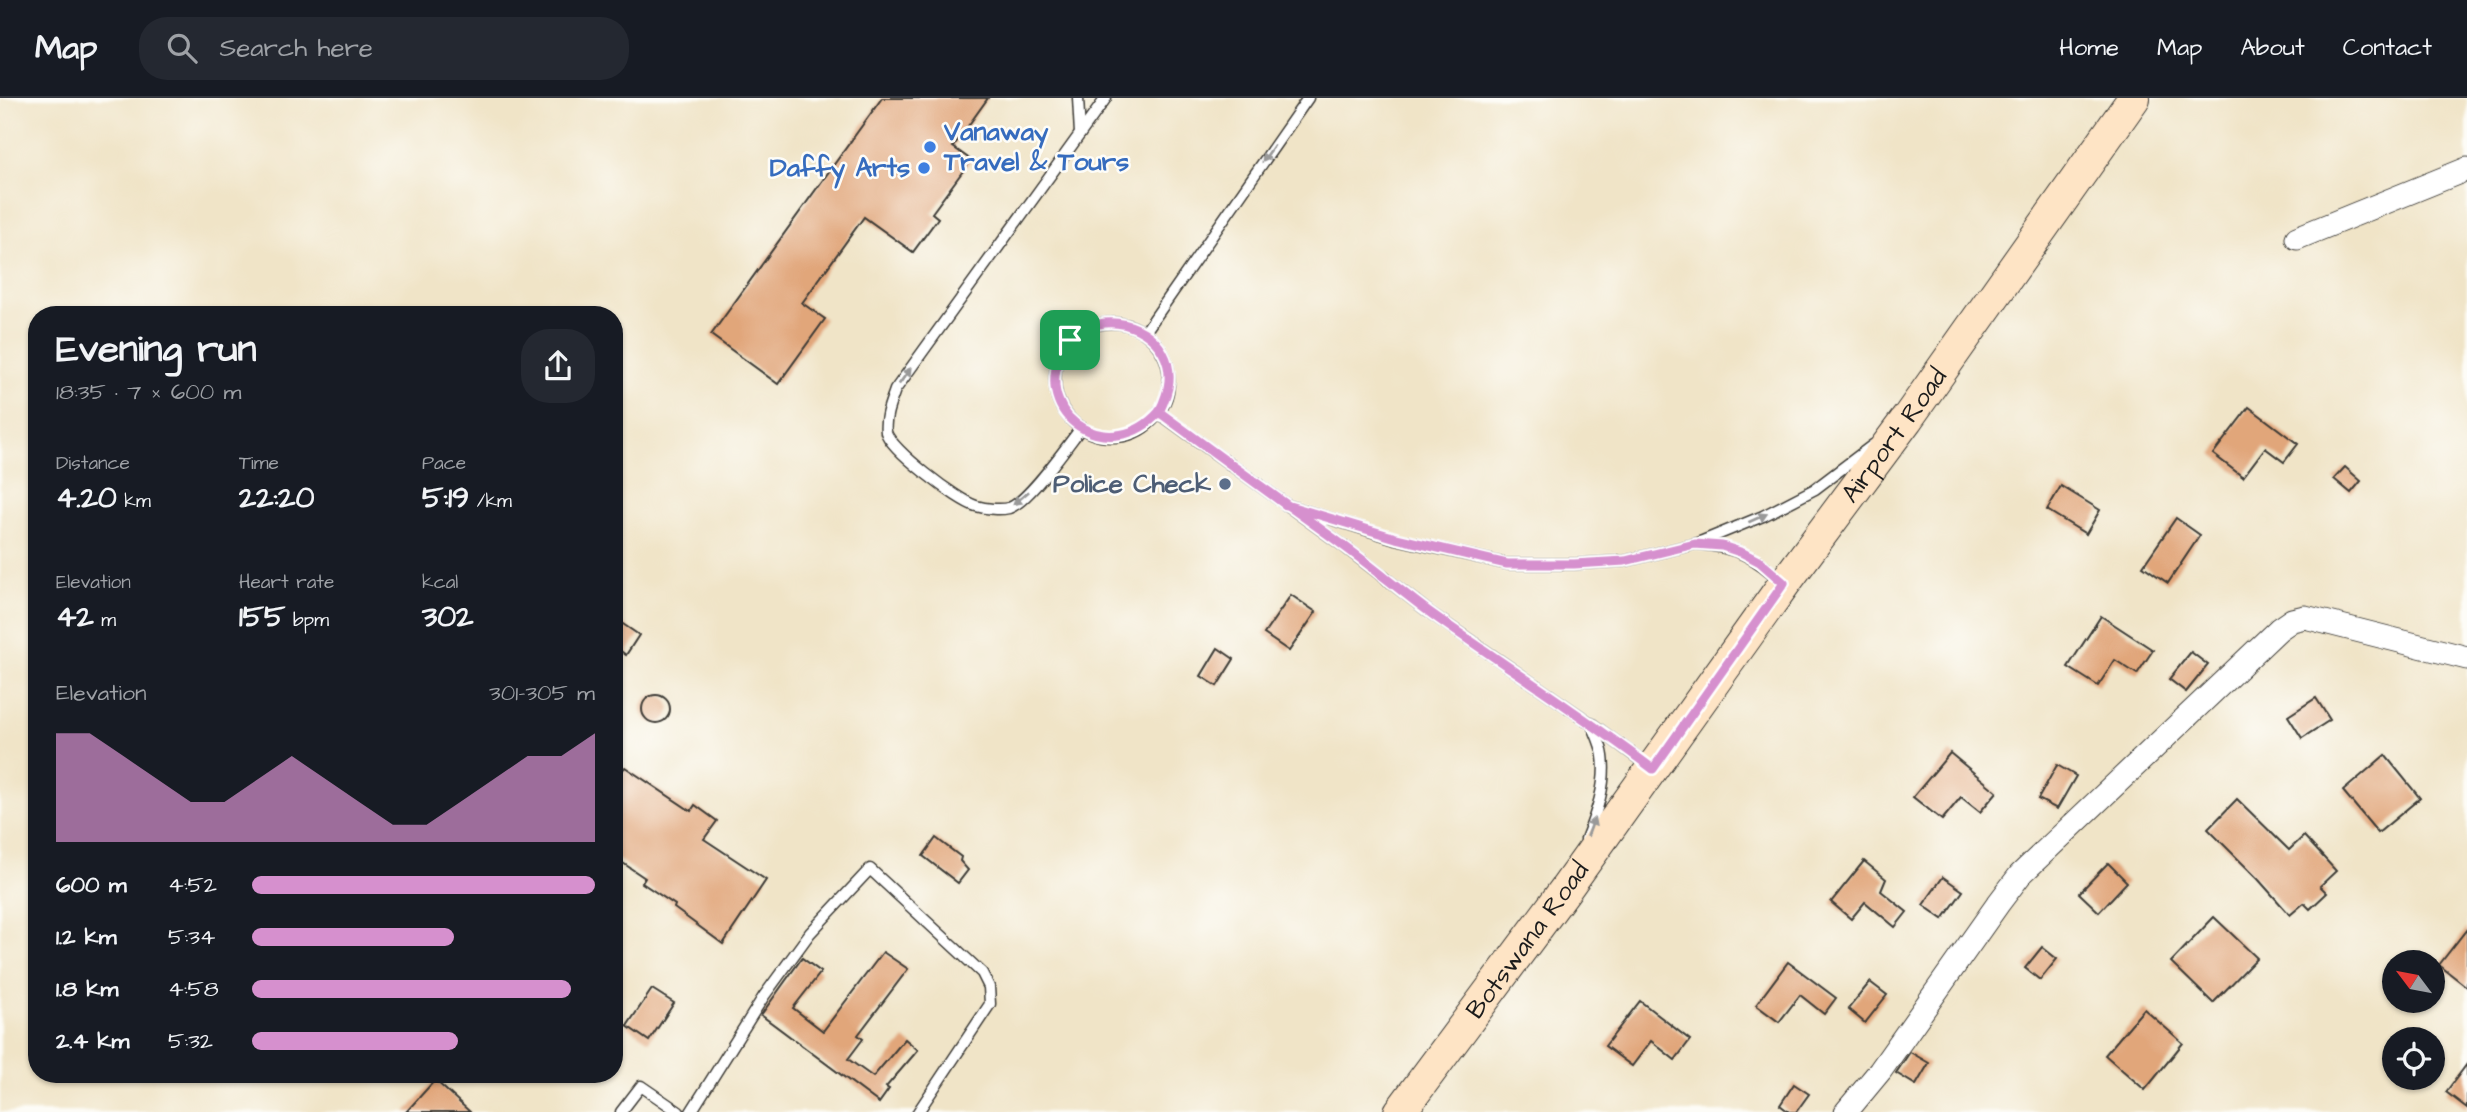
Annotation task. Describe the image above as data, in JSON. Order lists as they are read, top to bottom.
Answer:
{
  "streets": {
    "street": ["Airport Road", "Botswana Road"]
  },
  "crossings": [
    ["Airport Road", "Botswana Road"]
  ],
  "places": ["Vanaway Travel & Tours", "Daffy Arts", "Police Check"],
  "north": "top left",
  "page": {
    "header": "Map",
    "search": "Search here",
    "nav": [
      "Home",
      "Map",
      "About",
      "Contact"
    ],
    "heading": ["Evening run", "18:35 · 7 × 600 m"],
    "stats": [
      ["Distance", "4.20 km"],
      ["Time", "22:20"],
      ["Pace", "5:19 /km"],
      ["Elevation", "42 m"],
      ["Heart rate", "155 bpm"],
      ["kcal", "302"]
    ],
    "chart": ["Elevation", "301–305 m"],
    "list": [
      {
        "name": "600 m",
        "note": "4:52"
      },
      {
        "name": "1.2 km",
        "note": "5:34"
      },
      {
        "name": "1.8 km",
        "note": "4:58"
      },
      {
        "name": "2.4 km",
        "note": "5:32"
      }
    ]
  }
}
